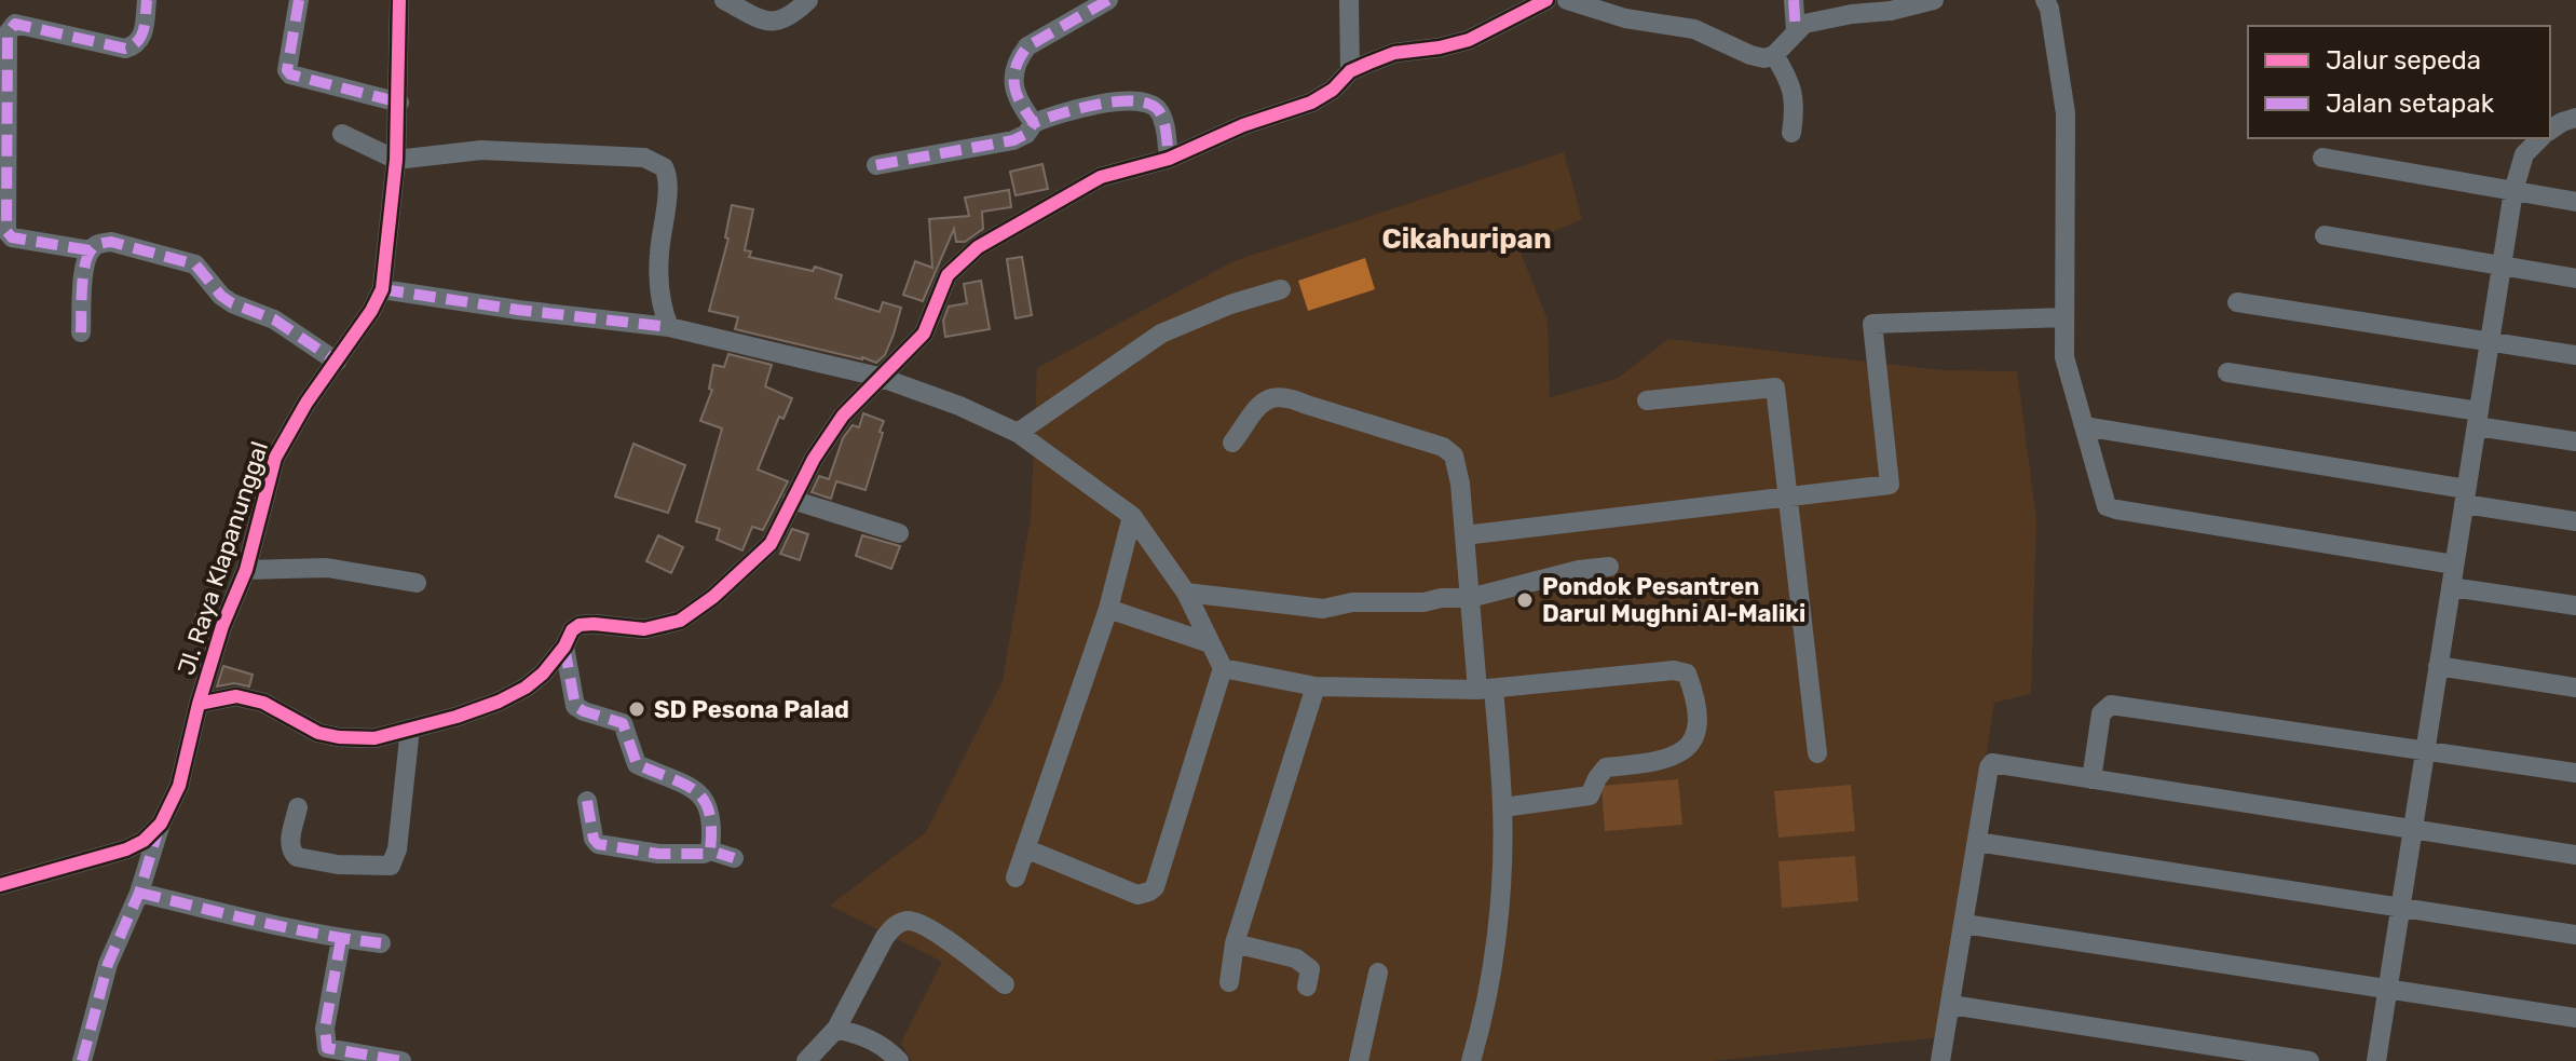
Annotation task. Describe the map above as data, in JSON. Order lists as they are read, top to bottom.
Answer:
{
  "streets": {
    "street": ["Jl. Raya Klapanunggal"]
  },
  "districts": ["Cikahuripan"],
  "places": ["Pondok Pesantren Darul Mughni Al-Maliki", "SD Pesona Palad"],
  "legend": ["Jalur sepeda", "Jalan setapak"]
}
